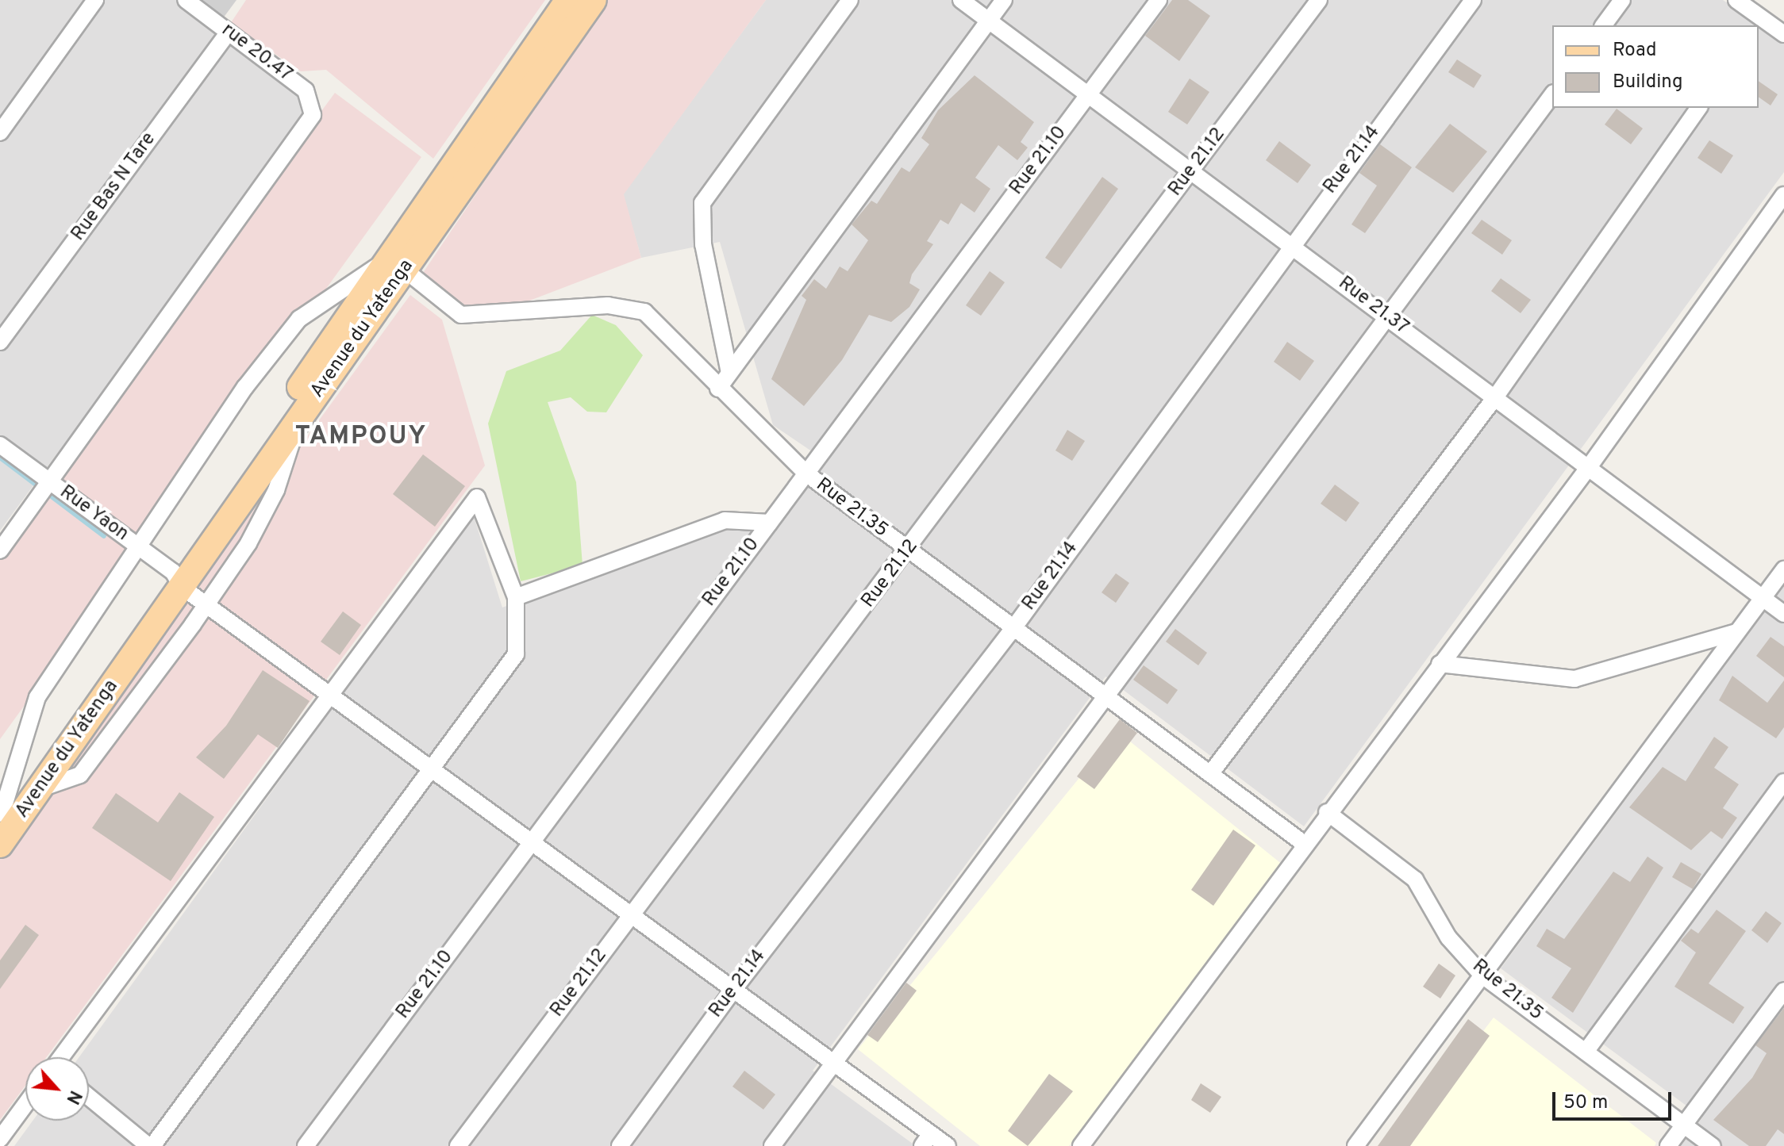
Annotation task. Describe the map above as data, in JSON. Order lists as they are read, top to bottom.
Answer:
{
  "streets": {
    "main road": ["Avenue du Yatenga"],
    "street": [
      "rue 20.47",
      "Rue 21.14",
      "Rue 21.10",
      "Rue 21.12",
      "Rue Bas N Tare",
      "Rue 21.37",
      "Rue 21.35",
      "Rue Yaon"
    ]
  },
  "crossings": [
    ["rue 20.47", "Rue Bas N Tare"],
    ["rue 20.47", "Rue Yaon"],
    ["Rue 21.14", "Rue 21.37"],
    ["Rue 21.14", "Rue 21.35"],
    ["Rue 21.14", "Rue Yaon"],
    ["Rue 21.10", "Rue 21.37"],
    ["Rue 21.10", "Rue 21.35"],
    ["Rue 21.10", "Rue Yaon"],
    ["Rue 21.12", "Rue 21.37"],
    ["Rue 21.12", "Rue 21.35"],
    ["Rue 21.12", "Rue Yaon"],
    ["Avenue du Yatenga", "Rue 21.35"],
    ["Avenue du Yatenga", "Rue Yaon"]
  ],
  "districts": ["TAMPOUY"],
  "legend": ["Road", "Building"],
  "scale_bar": "50 m",
  "north": "bottom right"
}
